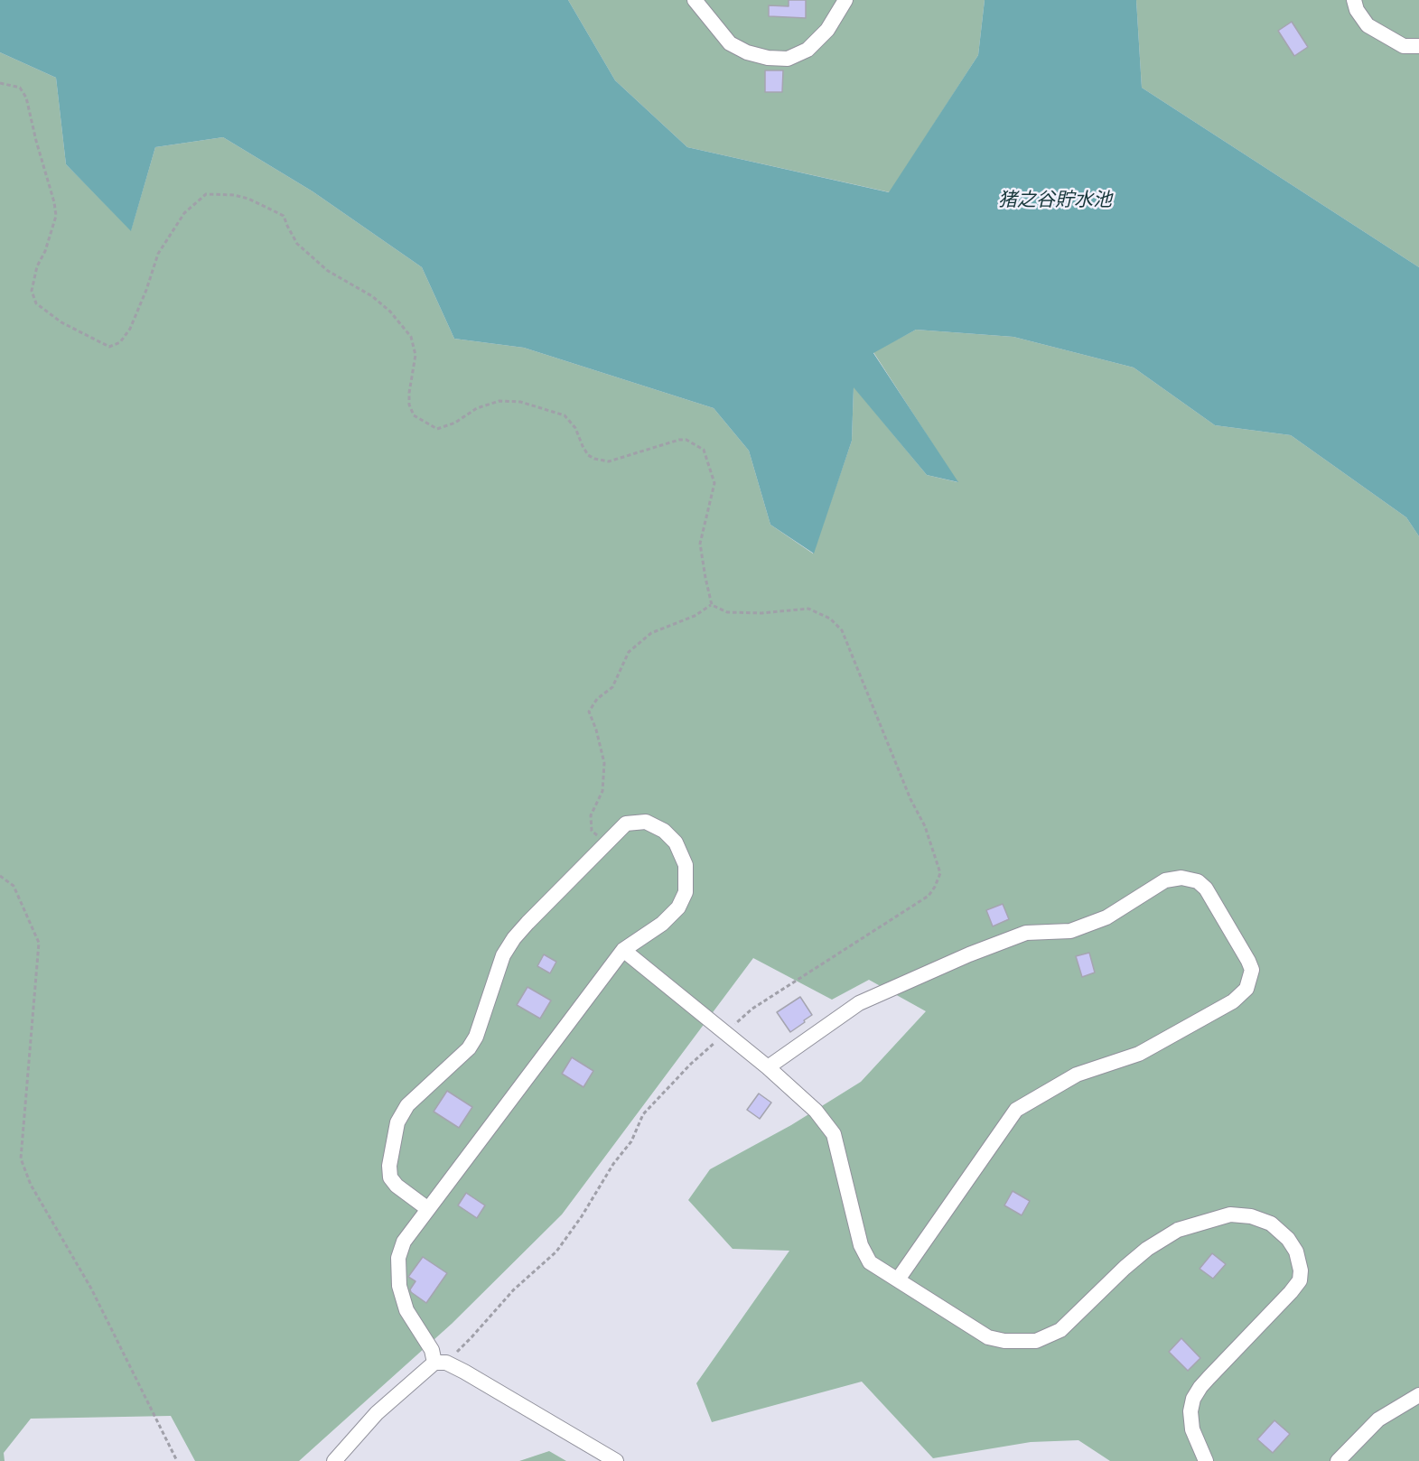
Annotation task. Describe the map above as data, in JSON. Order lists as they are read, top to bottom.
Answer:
{
  "water": ["猪之谷貯水池"]
}
